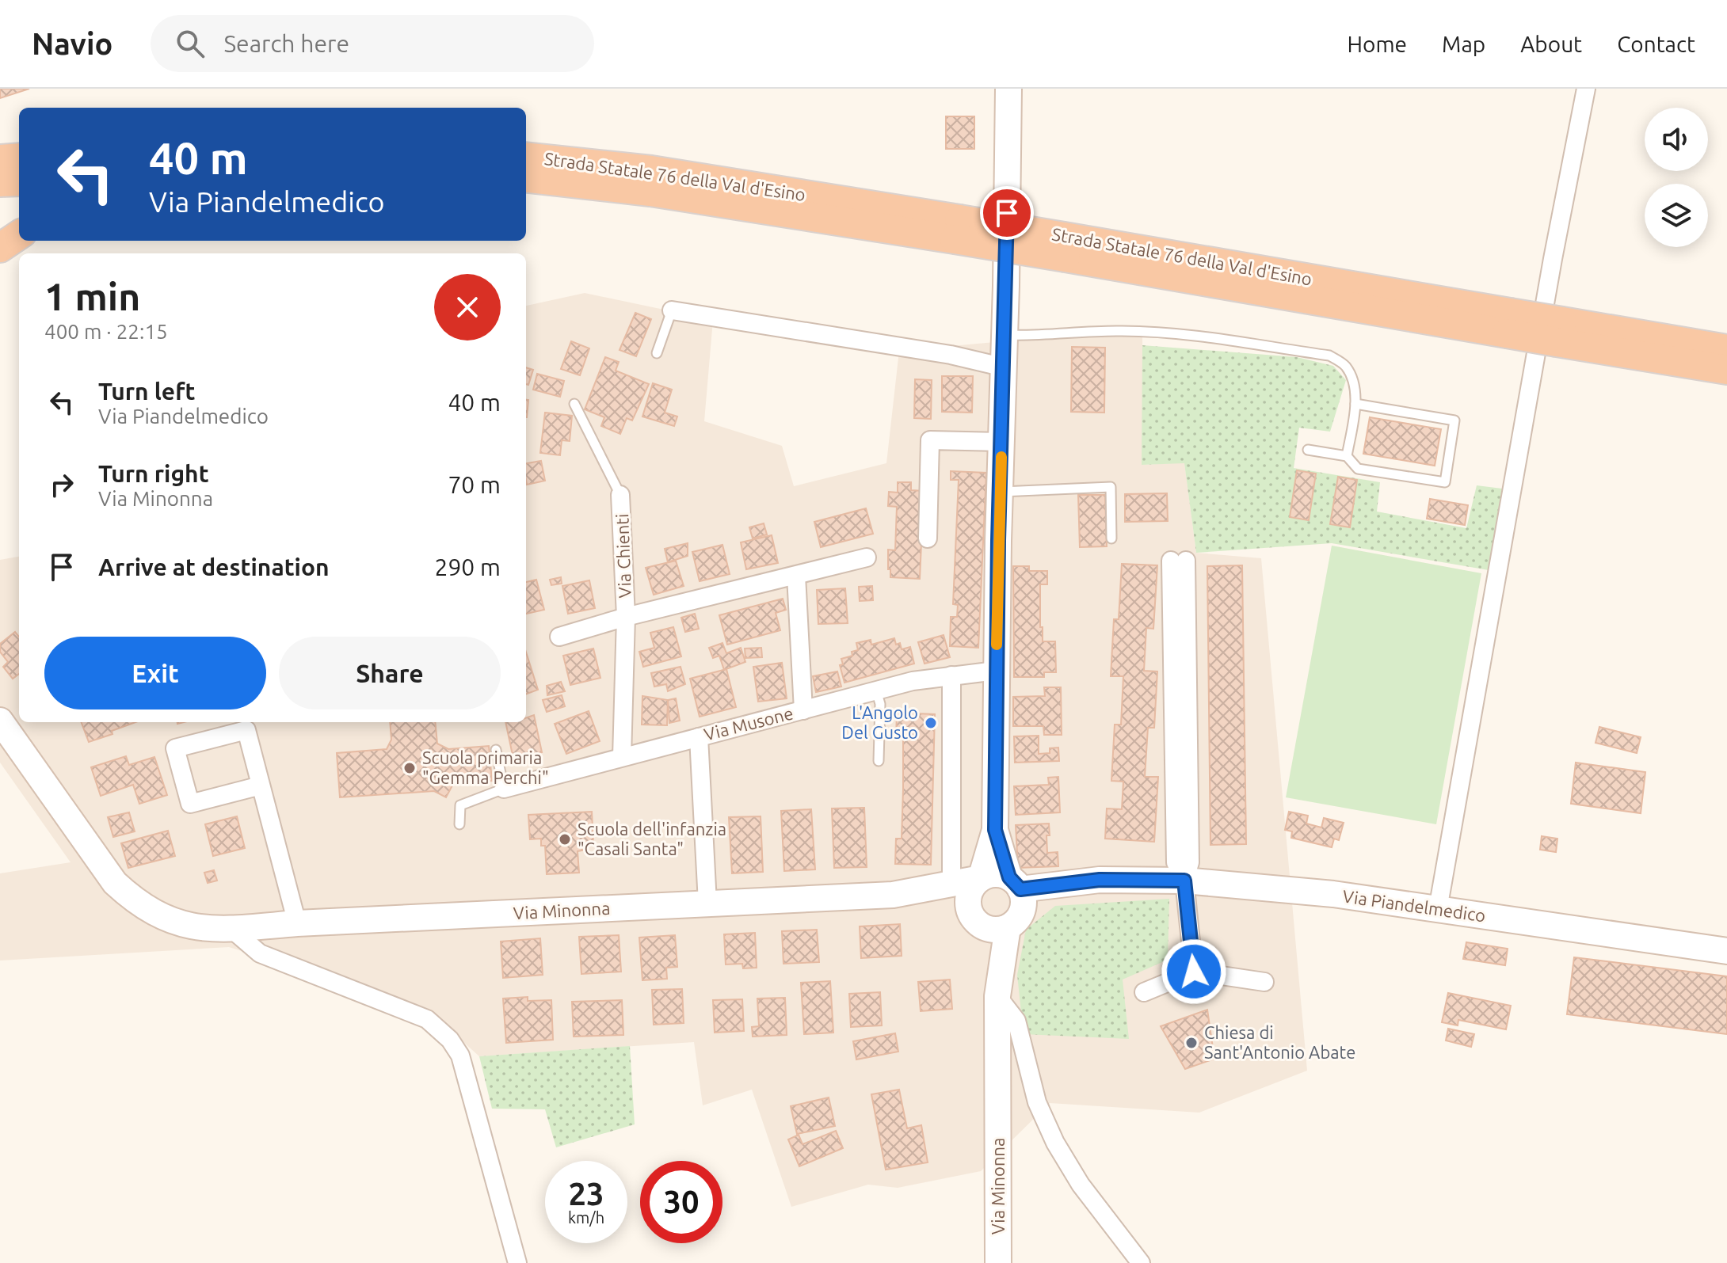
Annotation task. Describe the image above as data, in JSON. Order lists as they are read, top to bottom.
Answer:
{
  "streets": {
    "highway": ["Strada Statale 76 della Val d'Esino"],
    "main road": ["Via Piandelmedico", "Via Minonna"],
    "street": ["Via Chienti", "Via Musone"]
  },
  "crossings": [
    ["Via Chienti", "Via Musone"],
    ["Via Musone", "Via Minonna"],
    ["Via Piandelmedico", "Via Minonna"]
  ],
  "places": [
    "L'Angolo Del Gusto",
    "Scuola primaria \"Gemma Perchi\"",
    "Scuola dell'infanzia \"Casali Santa\"",
    "Chiesa di Sant'Antonio Abate"
  ],
  "page": {
    "header": "Navio",
    "search": "Search here",
    "nav": [
      "Home",
      "Map",
      "About",
      "Contact"
    ],
    "turn": ["40 m", "Via Piandelmedico"],
    "heading": ["1 min", "400 m · 22:15"],
    "list": [
      {
        "name": "Turn left",
        "note": "Via Piandelmedico",
        "value": "40 m"
      },
      {
        "name": "Turn right",
        "note": "Via Minonna",
        "value": "70 m"
      },
      {
        "name": "Arrive at destination",
        "value": "290 m"
      }
    ],
    "buttons": ["Exit", "Share"],
    "speed": "23 km/h",
    "limit": "30"
  }
}
